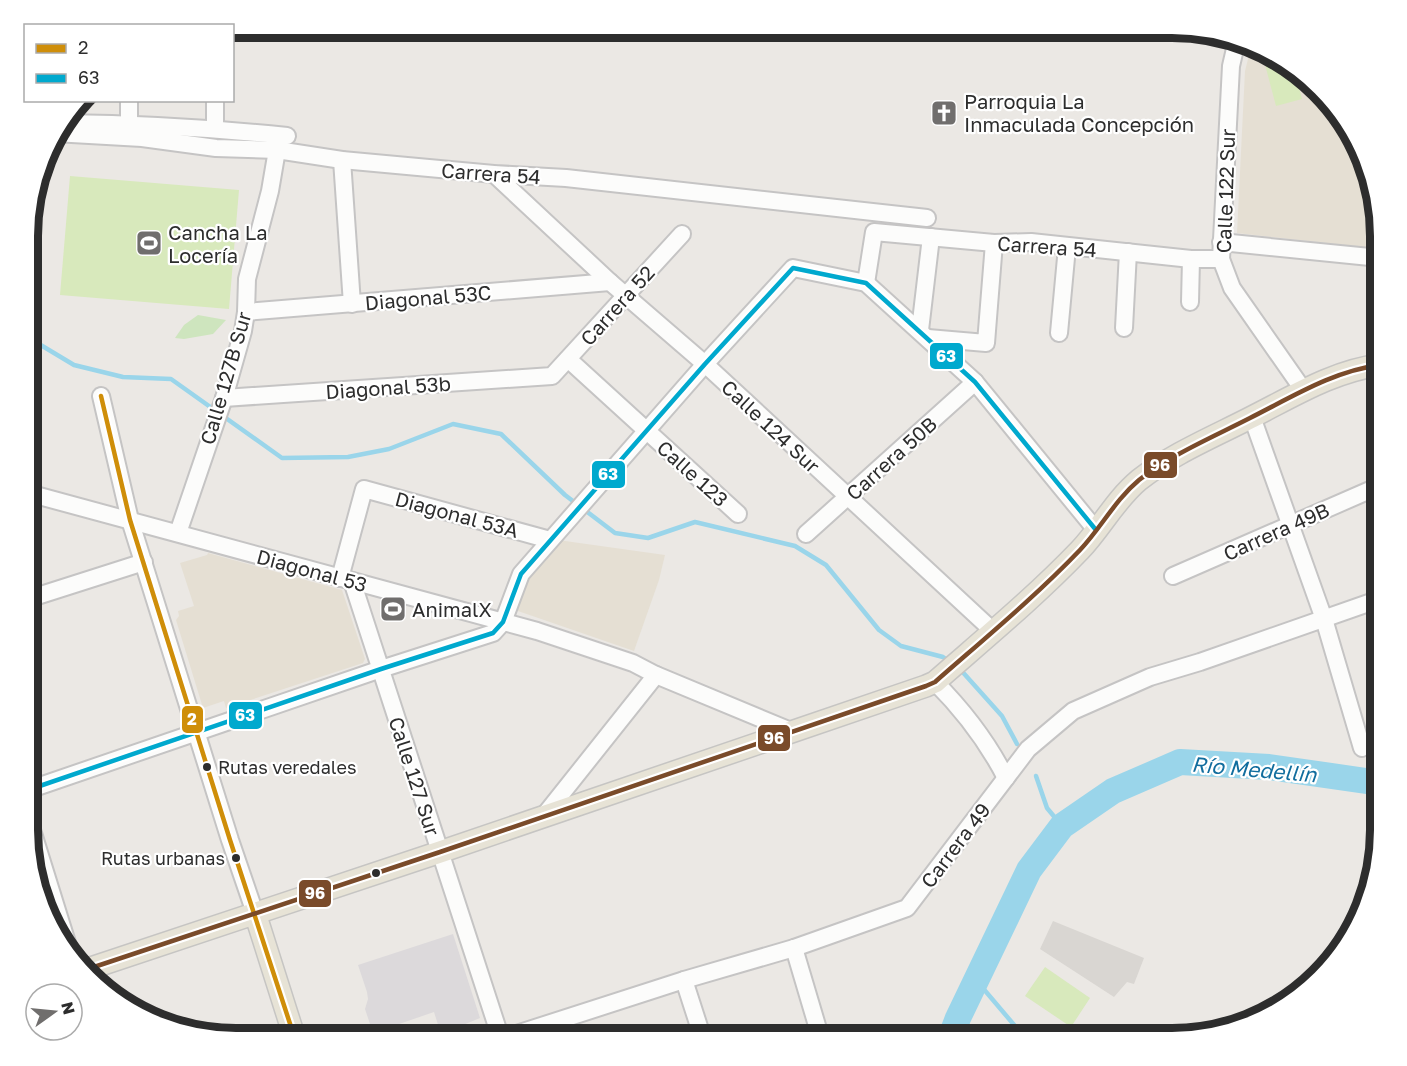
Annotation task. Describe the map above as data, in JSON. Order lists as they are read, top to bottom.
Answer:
{
  "streets": {
    "street": [
      "Carrera 54",
      "Calle 122 Sur",
      "Diagonal 53C",
      "Carrera 52",
      "Calle 127B Sur",
      "Diagonal 53b",
      "Calle 124 Sur",
      "Carrera 50B",
      "Calle 123",
      "Diagonal 53A",
      "Carrera 49B",
      "Diagonal 53",
      "Calle 127 Sur",
      "Carrera 49"
    ]
  },
  "crossings": [
    ["Carrera 54", "Calle 122 Sur"],
    ["Carrera 54", "Calle 127B Sur"],
    ["Carrera 54", "Calle 124 Sur"],
    ["Diagonal 53C", "Calle 127B Sur"],
    ["Diagonal 53C", "Calle 124 Sur"],
    ["Carrera 52", "Diagonal 53b"],
    ["Carrera 52", "Calle 124 Sur"],
    ["Carrera 52", "Calle 123"],
    ["Calle 127B Sur", "Diagonal 53b"],
    ["Calle 127B Sur", "Diagonal 53"],
    ["Calle 124 Sur", "Carrera 50B"],
    ["Diagonal 53A", "Diagonal 53"],
    ["Diagonal 53A", "Calle 127 Sur"],
    ["Diagonal 53", "Calle 127 Sur"]
  ],
  "water": ["Río Medellín"],
  "places": {
    "church": ["Parroquia La Inmaculada Concepción"],
    "sports": ["Cancha La Locería", "AnimalX"],
    "other": ["Rutas veredales", "Rutas urbanas"]
  },
  "lines": ["transit line 63", "transit line 96", "transit line 2"],
  "legend": ["2", "63"],
  "north": "right"
}
